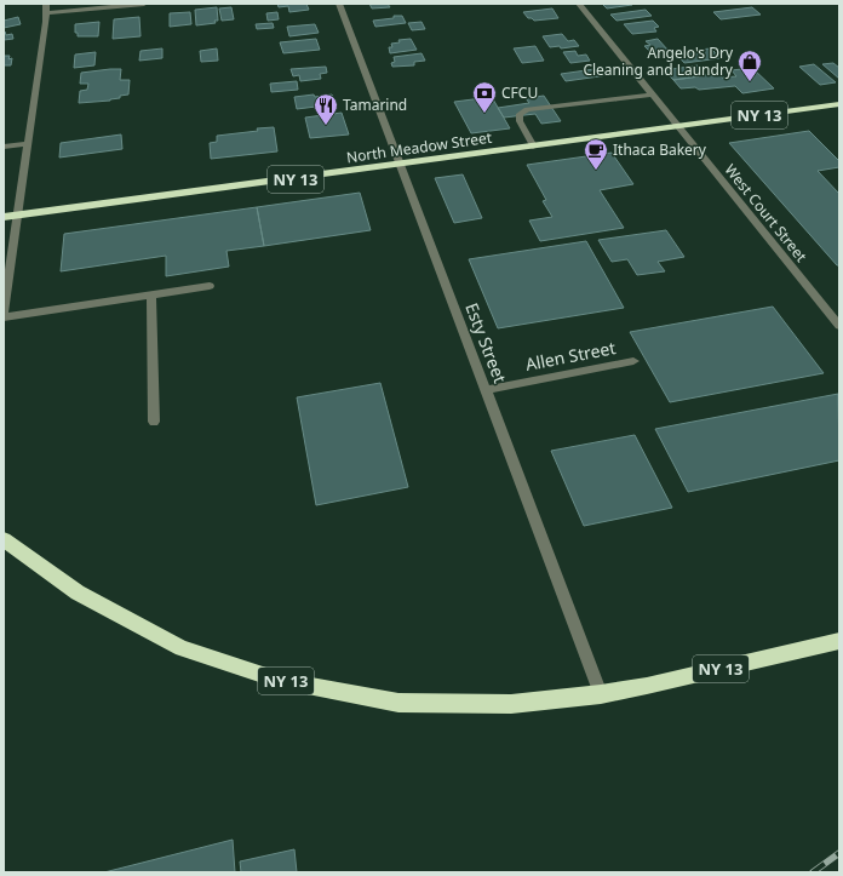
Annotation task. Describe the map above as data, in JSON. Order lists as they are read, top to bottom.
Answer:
{
  "streets": {
    "highway": ["NY 13", "North Meadow Street"],
    "street": ["West Court Street", "Esty Street", "Allen Street"]
  },
  "crossings": [
    ["NY 13", "Esty Street"],
    ["North Meadow Street", "West Court Street"],
    ["North Meadow Street", "Esty Street"],
    ["Esty Street", "Allen Street"]
  ],
  "places": {
    "shop": ["Angelo's Dry Cleaning and Laundry"],
    "bank": ["CFCU"],
    "restaurant": ["Tamarind"],
    "cafe": ["Ithaca Bakery"]
  }
}
